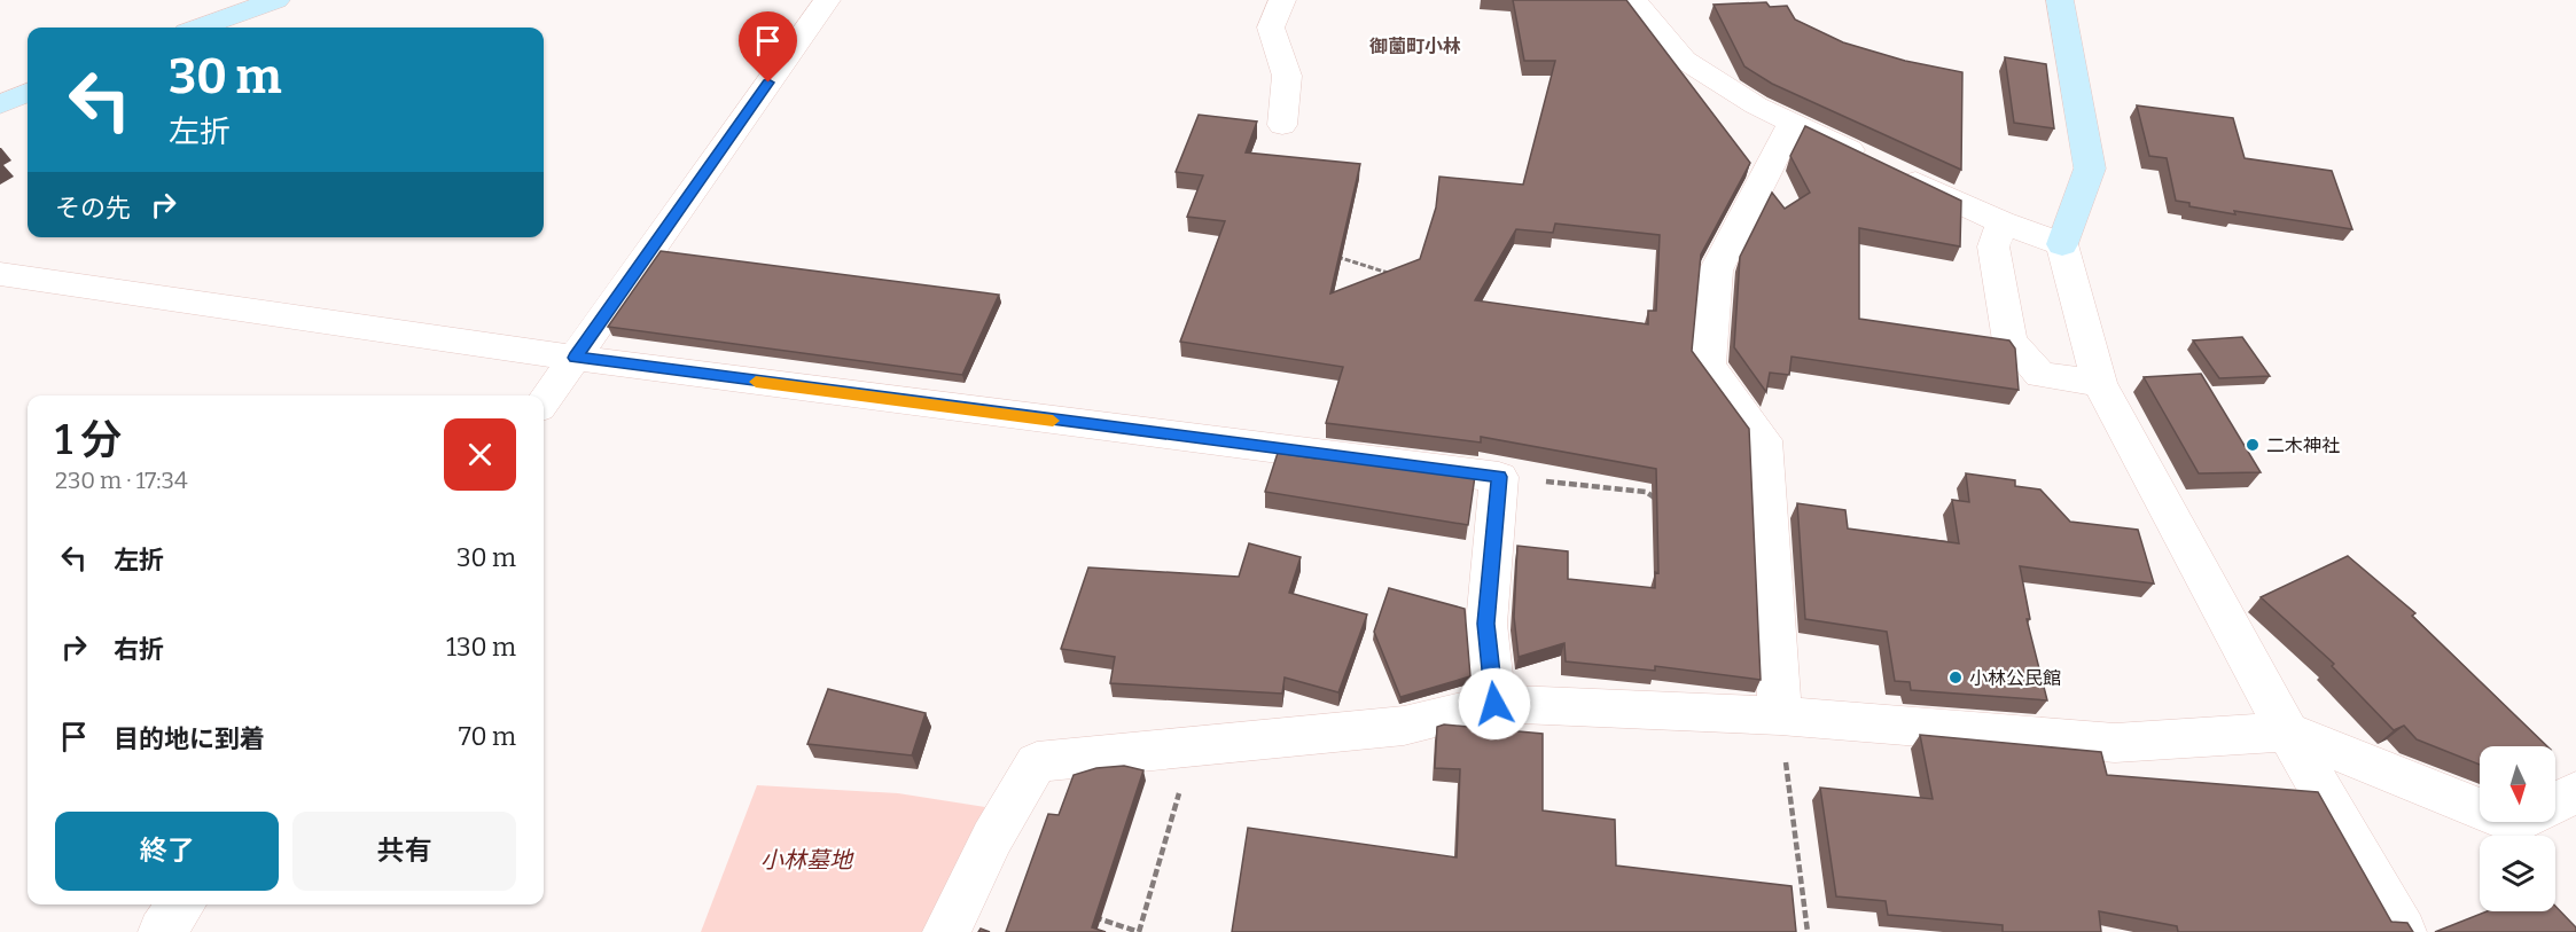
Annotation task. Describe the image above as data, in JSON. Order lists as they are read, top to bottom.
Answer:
{
  "districts": ["御薗町小林"],
  "parks": ["小林墓地"],
  "places": ["二木神社", "小林公民館"],
  "north": "bottom",
  "page": {
    "turn": ["30 m", "左折"],
    "then": "その先",
    "heading": ["1 分", "230 m · 17:34"],
    "list": [
      {
        "name": "左折",
        "value": "30 m"
      },
      {
        "name": "右折",
        "value": "130 m"
      },
      {
        "name": "目的地に到着",
        "value": "70 m"
      }
    ],
    "buttons": ["終了", "共有"]
  }
}
